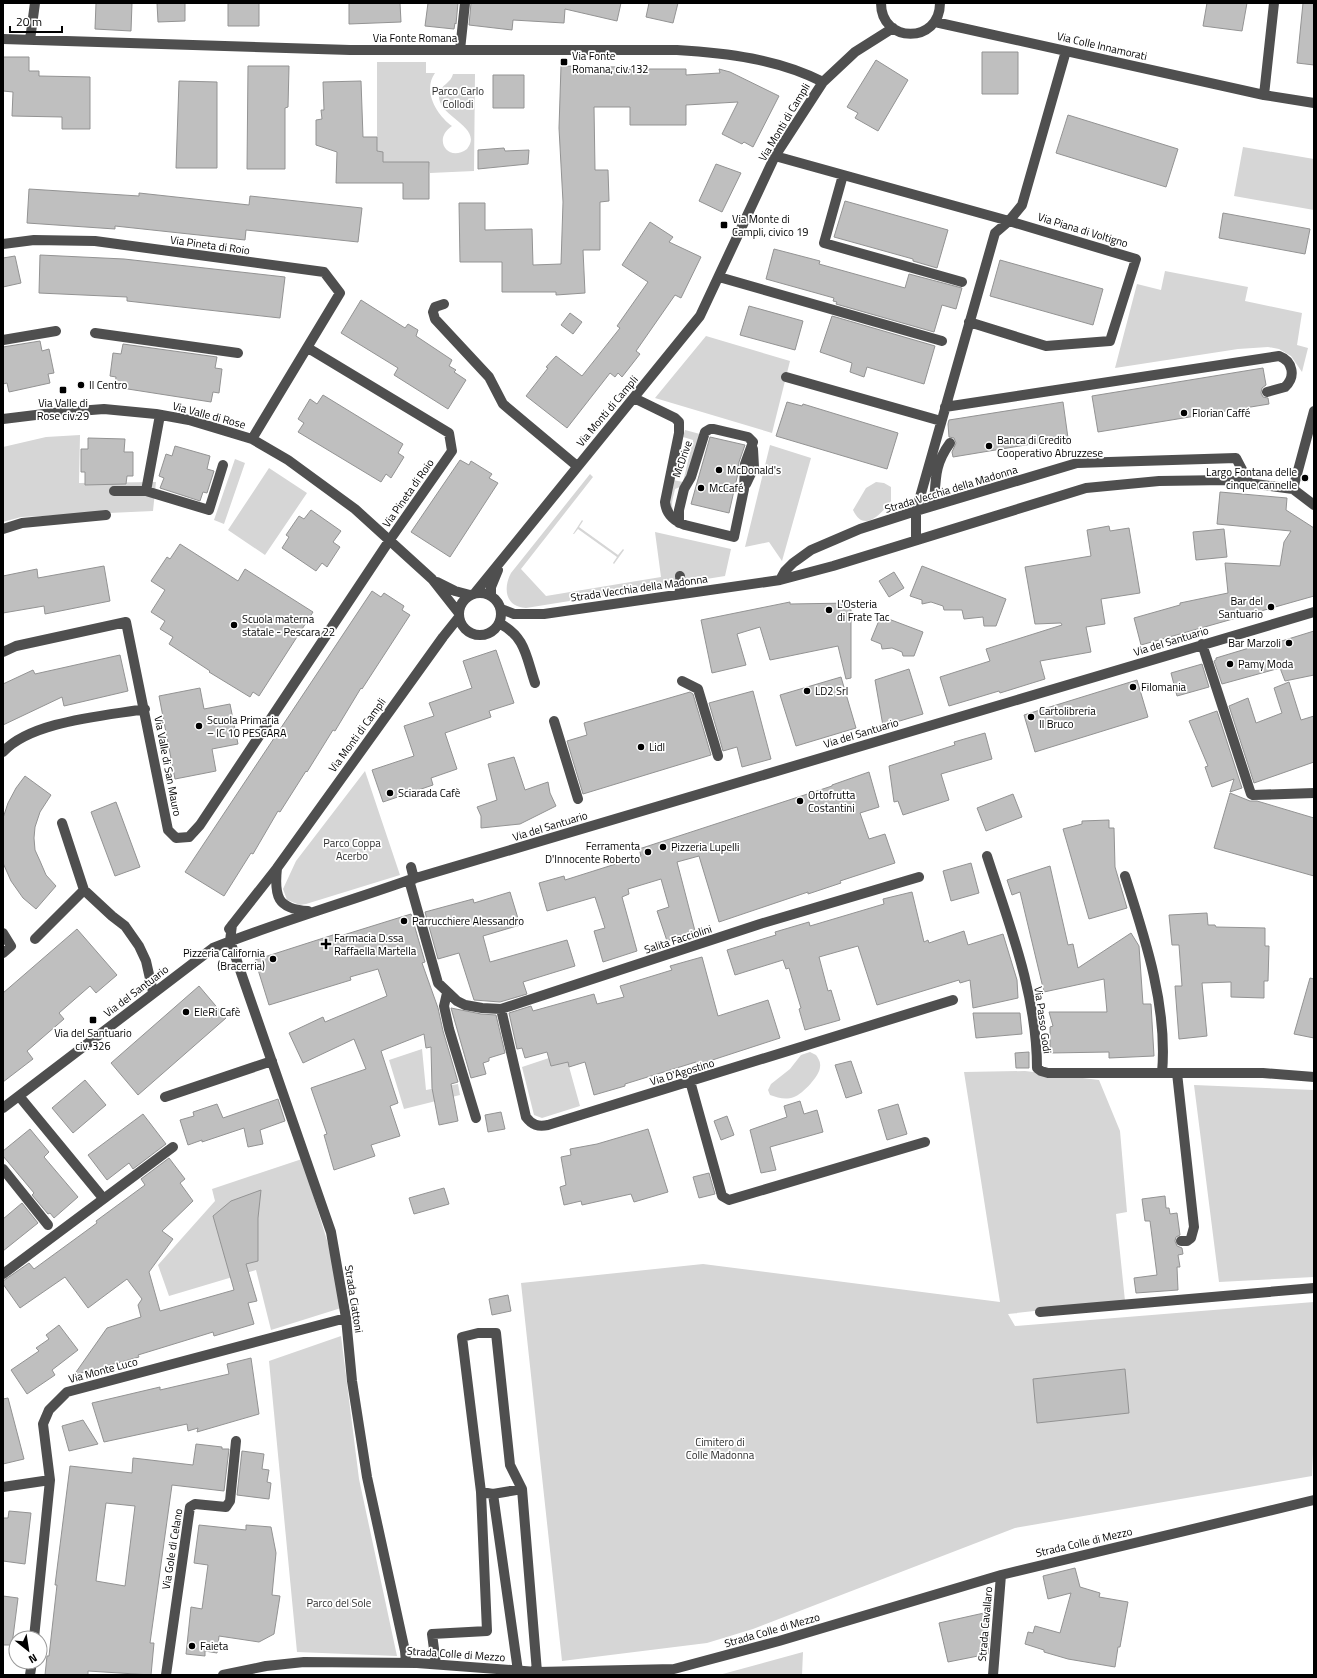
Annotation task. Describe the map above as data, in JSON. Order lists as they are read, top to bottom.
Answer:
{
  "streets": {
    "street": [
      "Via Fonte Romana",
      "Via Colle Innamorati",
      "Via Monti di Campli",
      "Via Piana di Voltigno",
      "Via Pineta di Roio",
      "Via Valle di Rose",
      "McDrive",
      "Strada Vecchia della Madonna",
      "Via del Santuario",
      "Via Valle di San Mauro",
      "Salita Facciolini",
      "Via Passo Godi",
      "Via D'Agostino",
      "Strada Ciattoni",
      "Via Monte Luco",
      "Strada Colle di Mezzo",
      "Via Gole di Celano",
      "Strada Cavallaro"
    ]
  },
  "crossings": [
    ["Via Fonte Romana", "Via Monti di Campli"],
    ["Via Monti di Campli", "Via Piana di Voltigno"],
    ["Via Monti di Campli", "Via Valle di Rose"],
    ["Via Monti di Campli", "Strada Vecchia della Madonna"],
    ["Via Monti di Campli", "Via del Santuario"],
    ["Via Pineta di Roio", "Via Valle di Rose"],
    ["Via Pineta di Roio", "Via Valle di San Mauro"],
    ["Via Valle di Rose", "Strada Vecchia della Madonna"],
    ["Via Valle di Rose", "Via Valle di San Mauro"],
    ["Via del Santuario", "Salita Facciolini"],
    ["Via del Santuario", "Strada Ciattoni"],
    ["Salita Facciolini", "Via D'Agostino"],
    ["Strada Ciattoni", "Via Monte Luco"],
    ["Strada Ciattoni", "Strada Colle di Mezzo"],
    ["Strada Colle di Mezzo", "Strada Cavallaro"]
  ],
  "parks": [
    "Parco Carlo Collodi",
    "Parco Coppa Acerbo",
    "Cimitero di Colle Madonna",
    "Parco del Sole"
  ],
  "places": {
    "transit": [
      "Via Fonte Romana, civ.132",
      "Via Monte di Campli, civico 19",
      "Via Valle di Rose civ.29",
      "Via del Santuario civ. 326"
    ],
    "other": [
      "Il Centro",
      "Florian Caffé",
      "Banca di Credito Cooperativo Abruzzese",
      "McDonald's",
      "Largo Fontana delle cinque cannelle",
      "McCafé",
      "Bar del Santuario",
      "L'Osteria di Frate Tac",
      "Scuola materna statale - Pescara 22",
      "Bar Marzoli",
      "Pamy Moda",
      "Filomania",
      "LD2 Srl",
      "Cartolibreria Il Bruco",
      "Scuola Primaria – IC 10 PESCARA",
      "Lidl",
      "Sciarada Cafè",
      "Ortofrutta Costantini",
      "Pizzeria Lupelli",
      "Ferramenta D'Innocente Roberto",
      "Parrucchiere Alessandro",
      "Pizzeria California (Bracerria)",
      "EleRi Cafè",
      "Faieta"
    ],
    "health": ["Farmacia D.ssa Raffaella Martella"]
  },
  "scale_bar": "20 m",
  "north": "bottom right"
}
